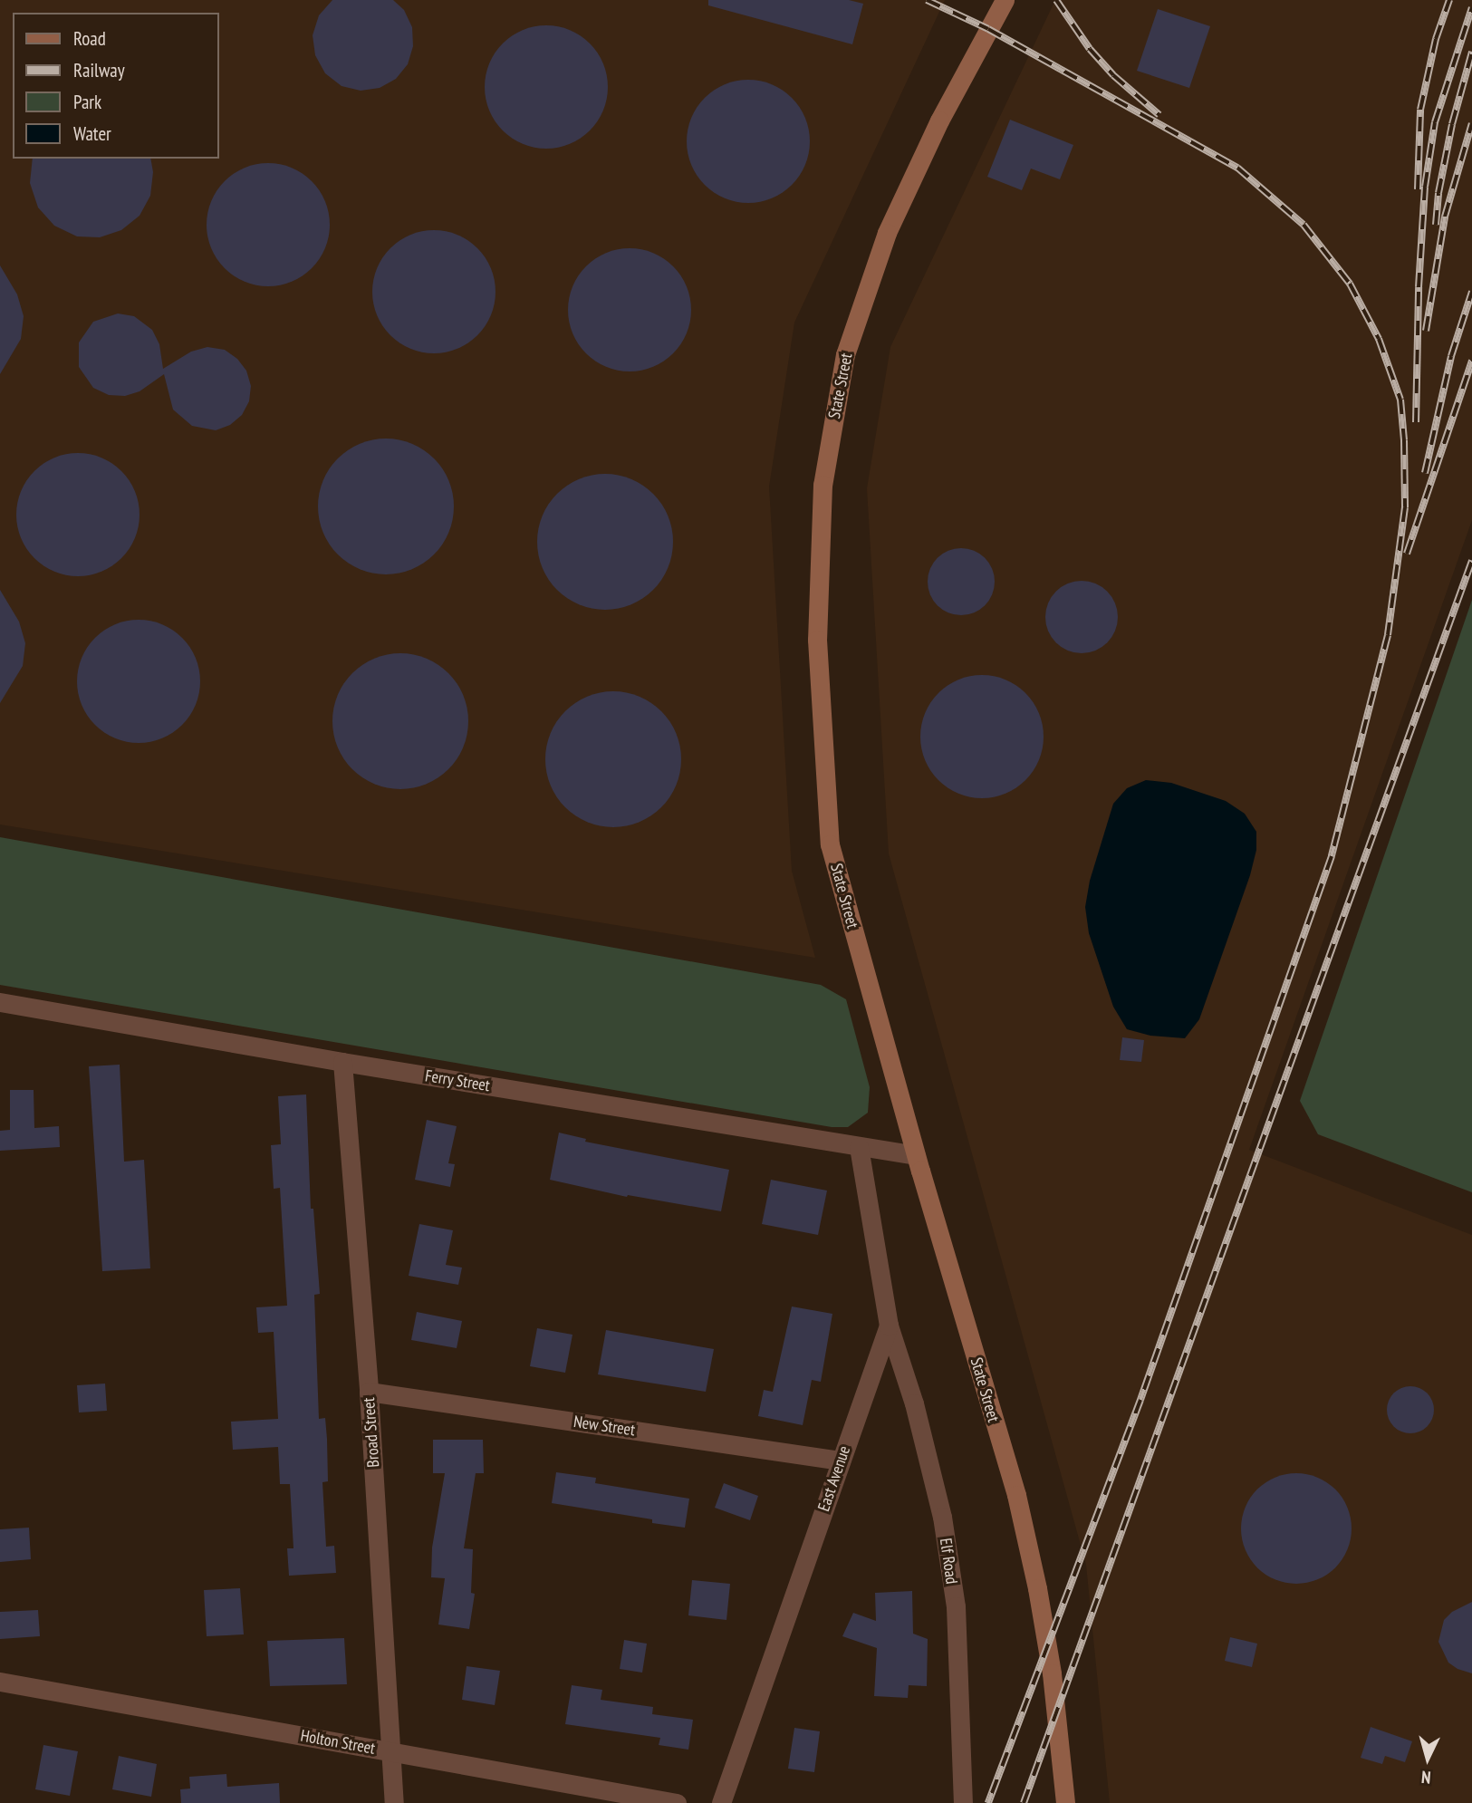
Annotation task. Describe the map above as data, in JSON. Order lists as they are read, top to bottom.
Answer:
{
  "streets": {
    "street": [
      "State Street",
      "Ferry Street",
      "New Street",
      "Broad Street",
      "East Avenue",
      "Elf Road",
      "Holton Street"
    ]
  },
  "crossings": [
    ["State Street", "Ferry Street"],
    ["Ferry Street", "Broad Street"],
    ["Ferry Street", "East Avenue"],
    ["New Street", "Broad Street"],
    ["New Street", "East Avenue"],
    ["Broad Street", "Holton Street"],
    ["East Avenue", "Elf Road"]
  ],
  "legend": [
    "Road",
    "Railway",
    "Park",
    "Water"
  ],
  "north": "bottom"
}
